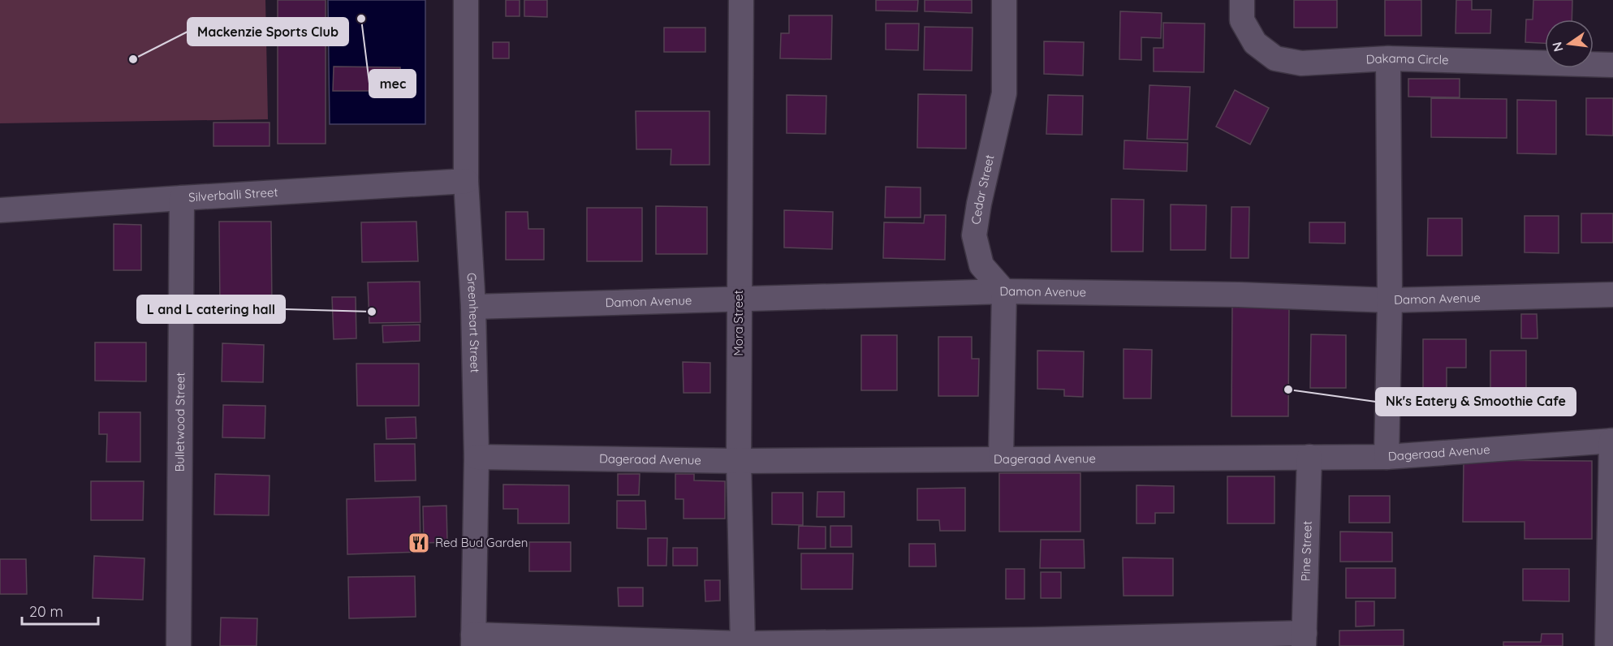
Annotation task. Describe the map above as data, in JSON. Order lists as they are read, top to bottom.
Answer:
{
  "streets": {
    "street": [
      "Dakama Circle",
      "Cedar Street",
      "Silverballi Street",
      "Damon Avenue",
      "Greenheart Street",
      "Mora Street",
      "Bulletwood Street",
      "Dageraad Avenue",
      "Pine Street"
    ]
  },
  "crossings": [
    ["Cedar Street", "Damon Avenue"],
    ["Silverballi Street", "Greenheart Street"],
    ["Silverballi Street", "Bulletwood Street"],
    ["Damon Avenue", "Greenheart Street"],
    ["Damon Avenue", "Mora Street"],
    ["Greenheart Street", "Dageraad Avenue"],
    ["Mora Street", "Dageraad Avenue"],
    ["Dageraad Avenue", "Pine Street"]
  ],
  "places": {
    "other": [
      "mec",
      "Mackenzie Sports Club",
      "L and L catering hall",
      "Nk's Eatery & Smoothie Cafe"
    ],
    "restaurant": ["Red Bud Garden"]
  },
  "scale_bar": "20 m",
  "north": "left"
}
